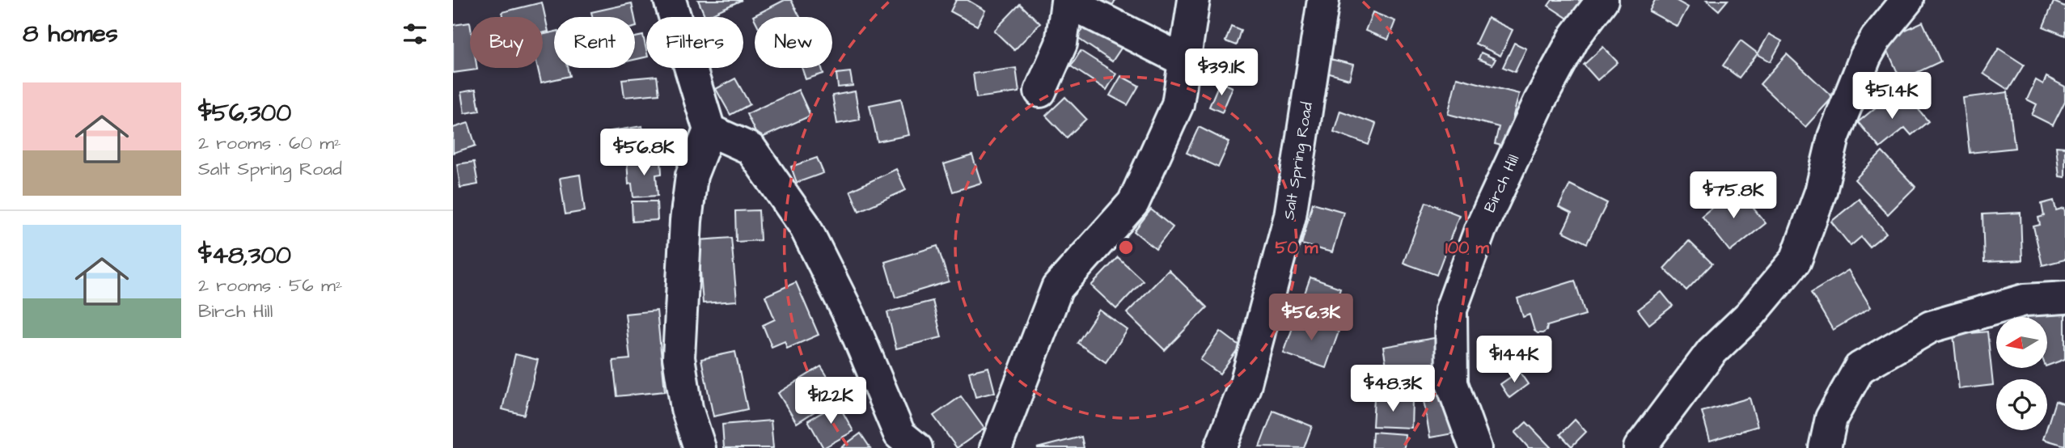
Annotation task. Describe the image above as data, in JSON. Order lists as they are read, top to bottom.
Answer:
{
  "streets": {
    "street": ["Salt Spring Road", "Birch Hill"]
  },
  "north": "left",
  "page": {
    "heading": "8 homes",
    "chip": [
      "Buy",
      "Rent",
      "Filters",
      "New"
    ],
    "price": [
      "$39.1K",
      "$51.4K",
      "$56.8K",
      "$75.8K",
      "$56.3K",
      "$144K",
      "$48.3K",
      "$122K"
    ],
    "list": [
      {
        "name": "$56,300",
        "note": "2 rooms · 60 m² · Salt Spring Road"
      },
      {
        "name": "$48,300",
        "note": "2 rooms · 56 m² · Birch Hill"
      }
    ]
  },
  "rings": ["50 m", "100 m"]
}
